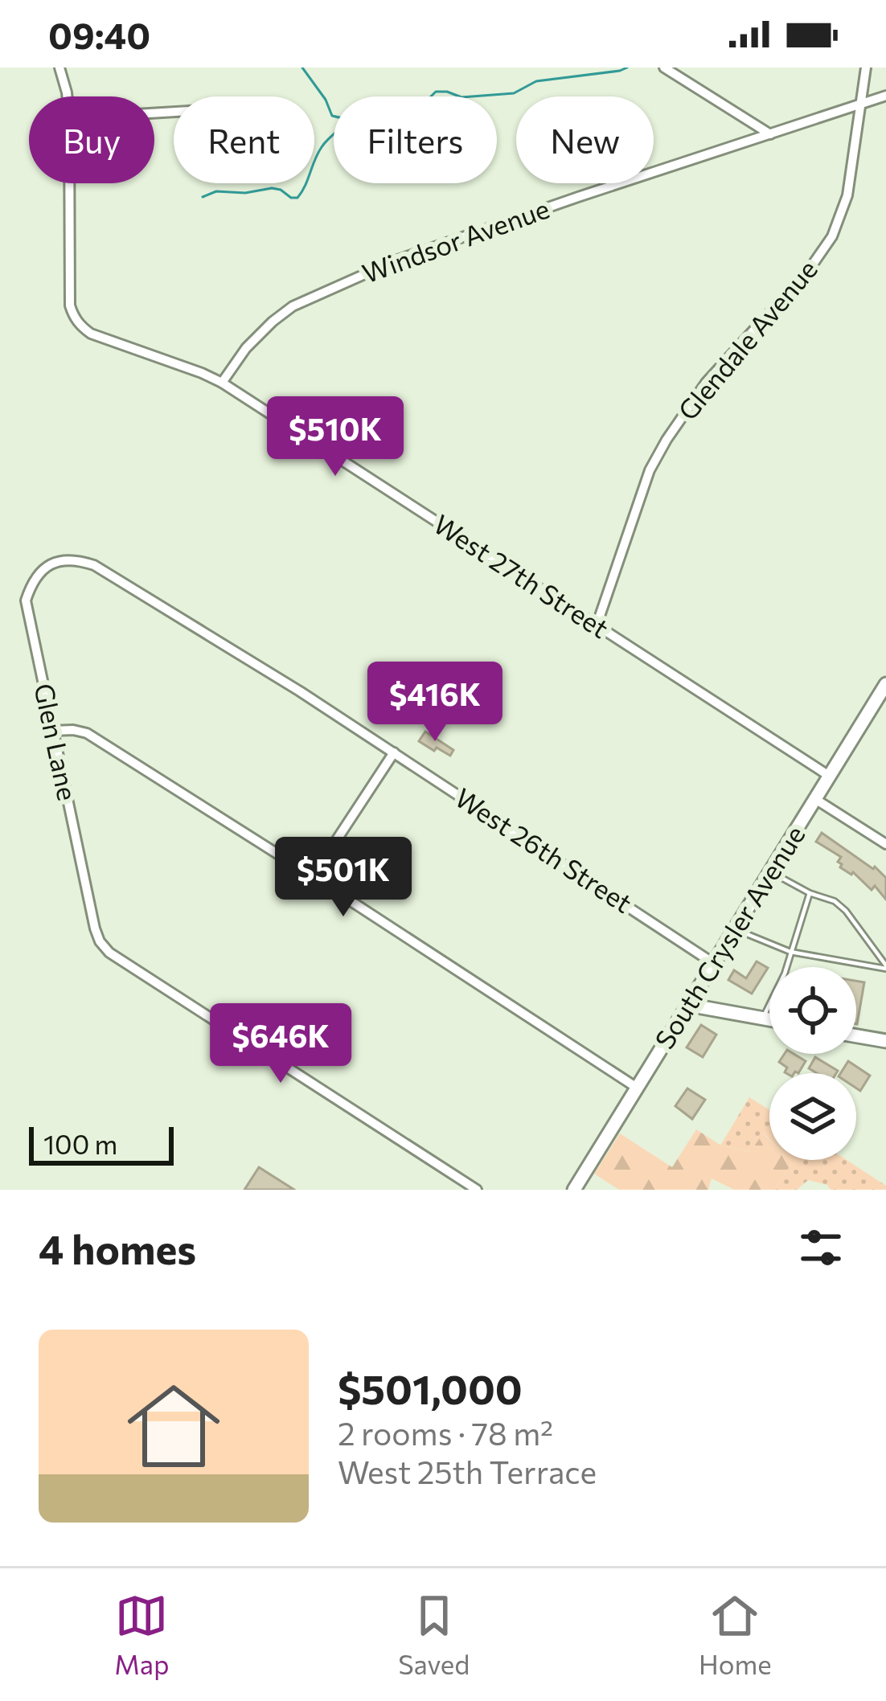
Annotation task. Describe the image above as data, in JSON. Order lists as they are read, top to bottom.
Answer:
{
  "streets": {
    "main road": ["South Crysler Avenue"],
    "street": [
      "Windsor Avenue",
      "Glendale Avenue",
      "West 27th Street",
      "Glen Lane",
      "West 26th Street"
    ]
  },
  "crossings": [
    ["Windsor Avenue", "Glendale Avenue"],
    ["Windsor Avenue", "West 27th Street"],
    ["Glendale Avenue", "West 27th Street"],
    ["West 27th Street", "South Crysler Avenue"],
    ["Glen Lane", "West 26th Street"],
    ["West 26th Street", "South Crysler Avenue"]
  ],
  "scale_bar": "100 m",
  "page": {
    "status": "09:40",
    "chip": [
      "Buy",
      "Rent",
      "Filters",
      "New"
    ],
    "price": [
      "$510K",
      "$416K",
      "$501K",
      "$646K"
    ],
    "scale": "100 m",
    "heading": "4 homes",
    "list": [
      {
        "name": "$501,000",
        "note": "2 rooms · 78 m² · West 25th Terrace"
      }
    ],
    "tabs": ["Map", "Saved", "Home"]
  }
}
